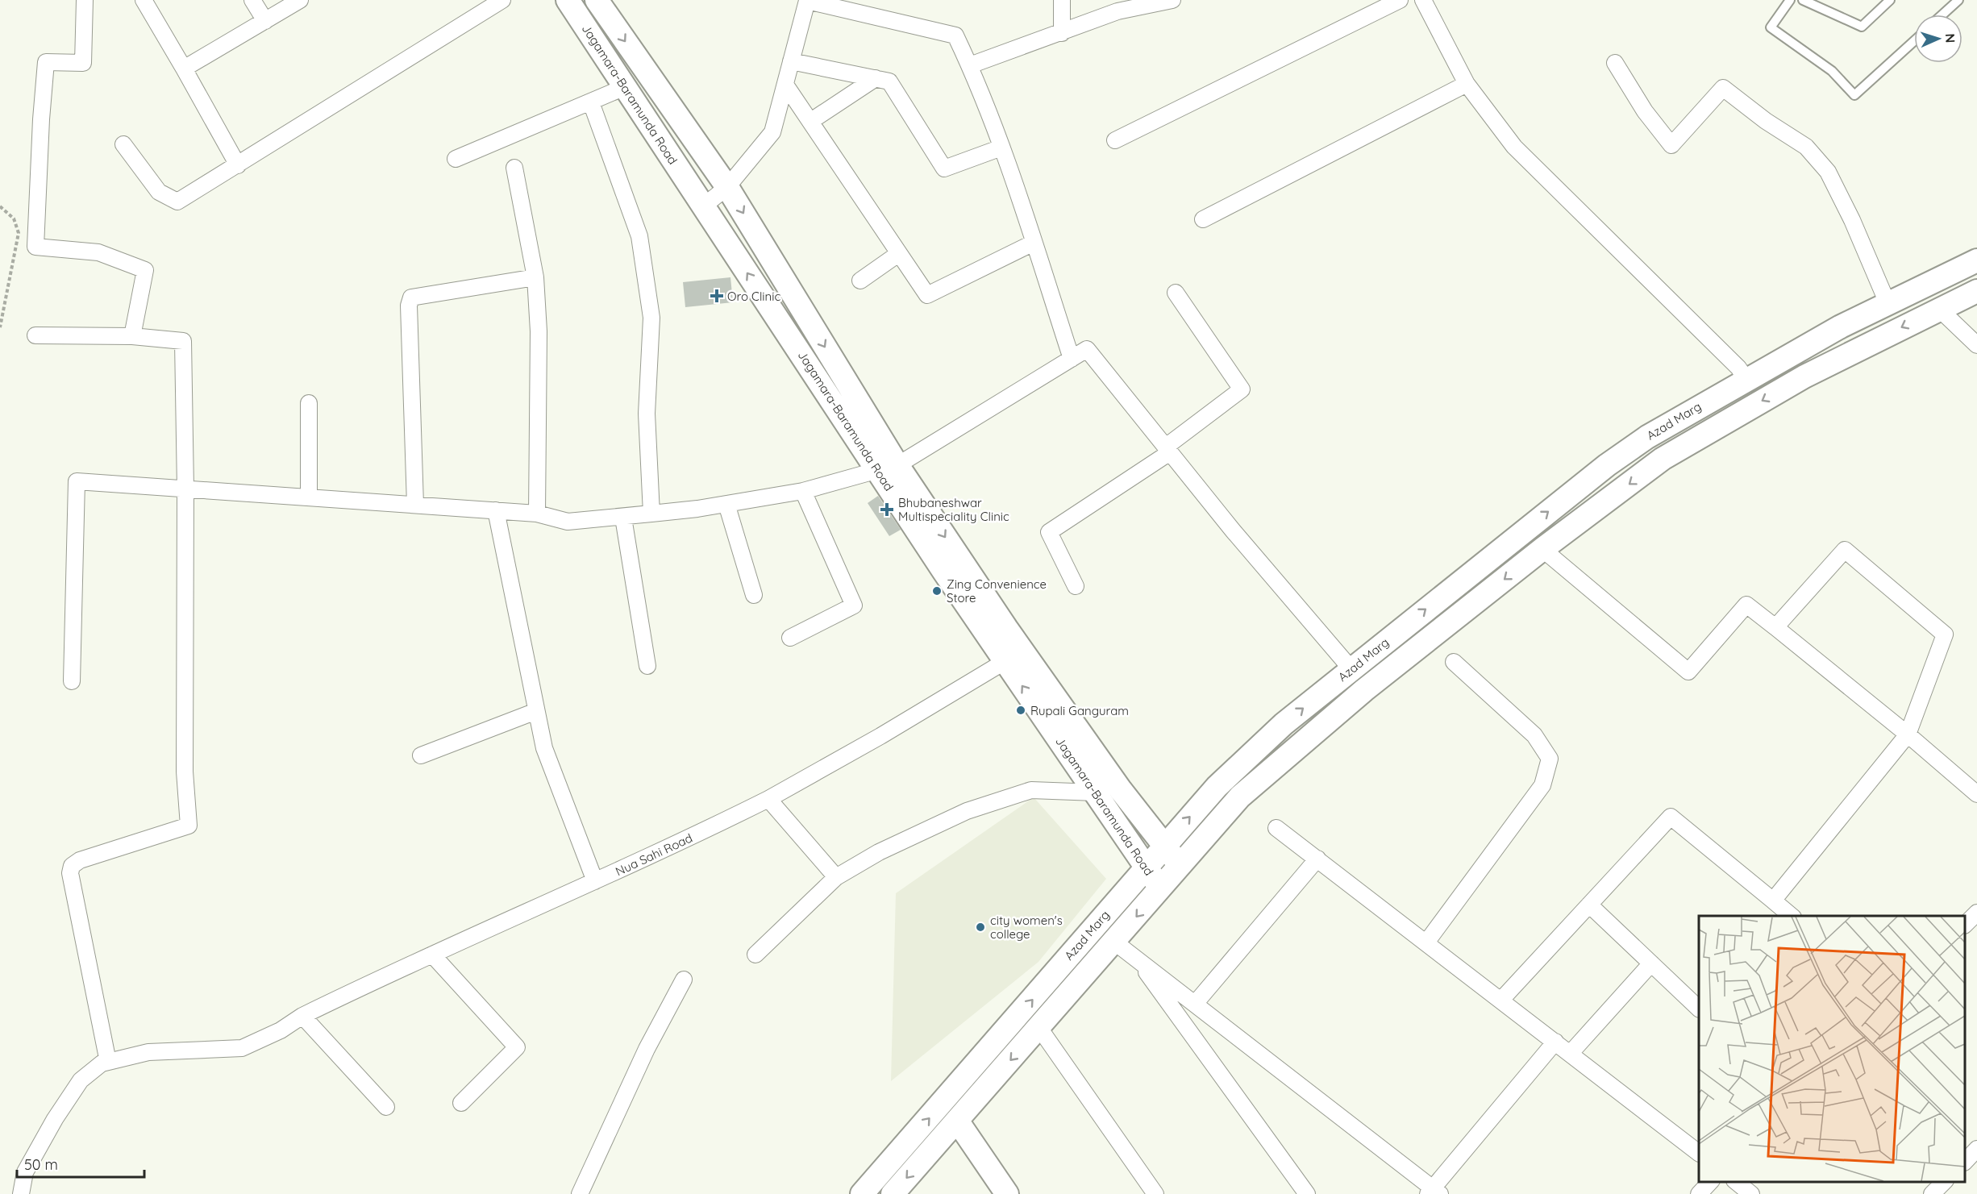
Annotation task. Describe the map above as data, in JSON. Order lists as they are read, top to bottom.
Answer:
{
  "streets": {
    "street": ["Jagamara-Baramunda Road", "Azad Marg", "Nua Sahi Road"]
  },
  "crossings": [
    ["Jagamara-Baramunda Road", "Azad Marg"],
    ["Jagamara-Baramunda Road", "Nua Sahi Road"]
  ],
  "places": {
    "health": ["Oro Clinic", "Bhubaneshwar Multispeciality Clinic"],
    "other": ["Zing Convenience Store", "Rupali Ganguram", "city women's college"]
  },
  "scale_bar": "50 m",
  "north": "right"
}
